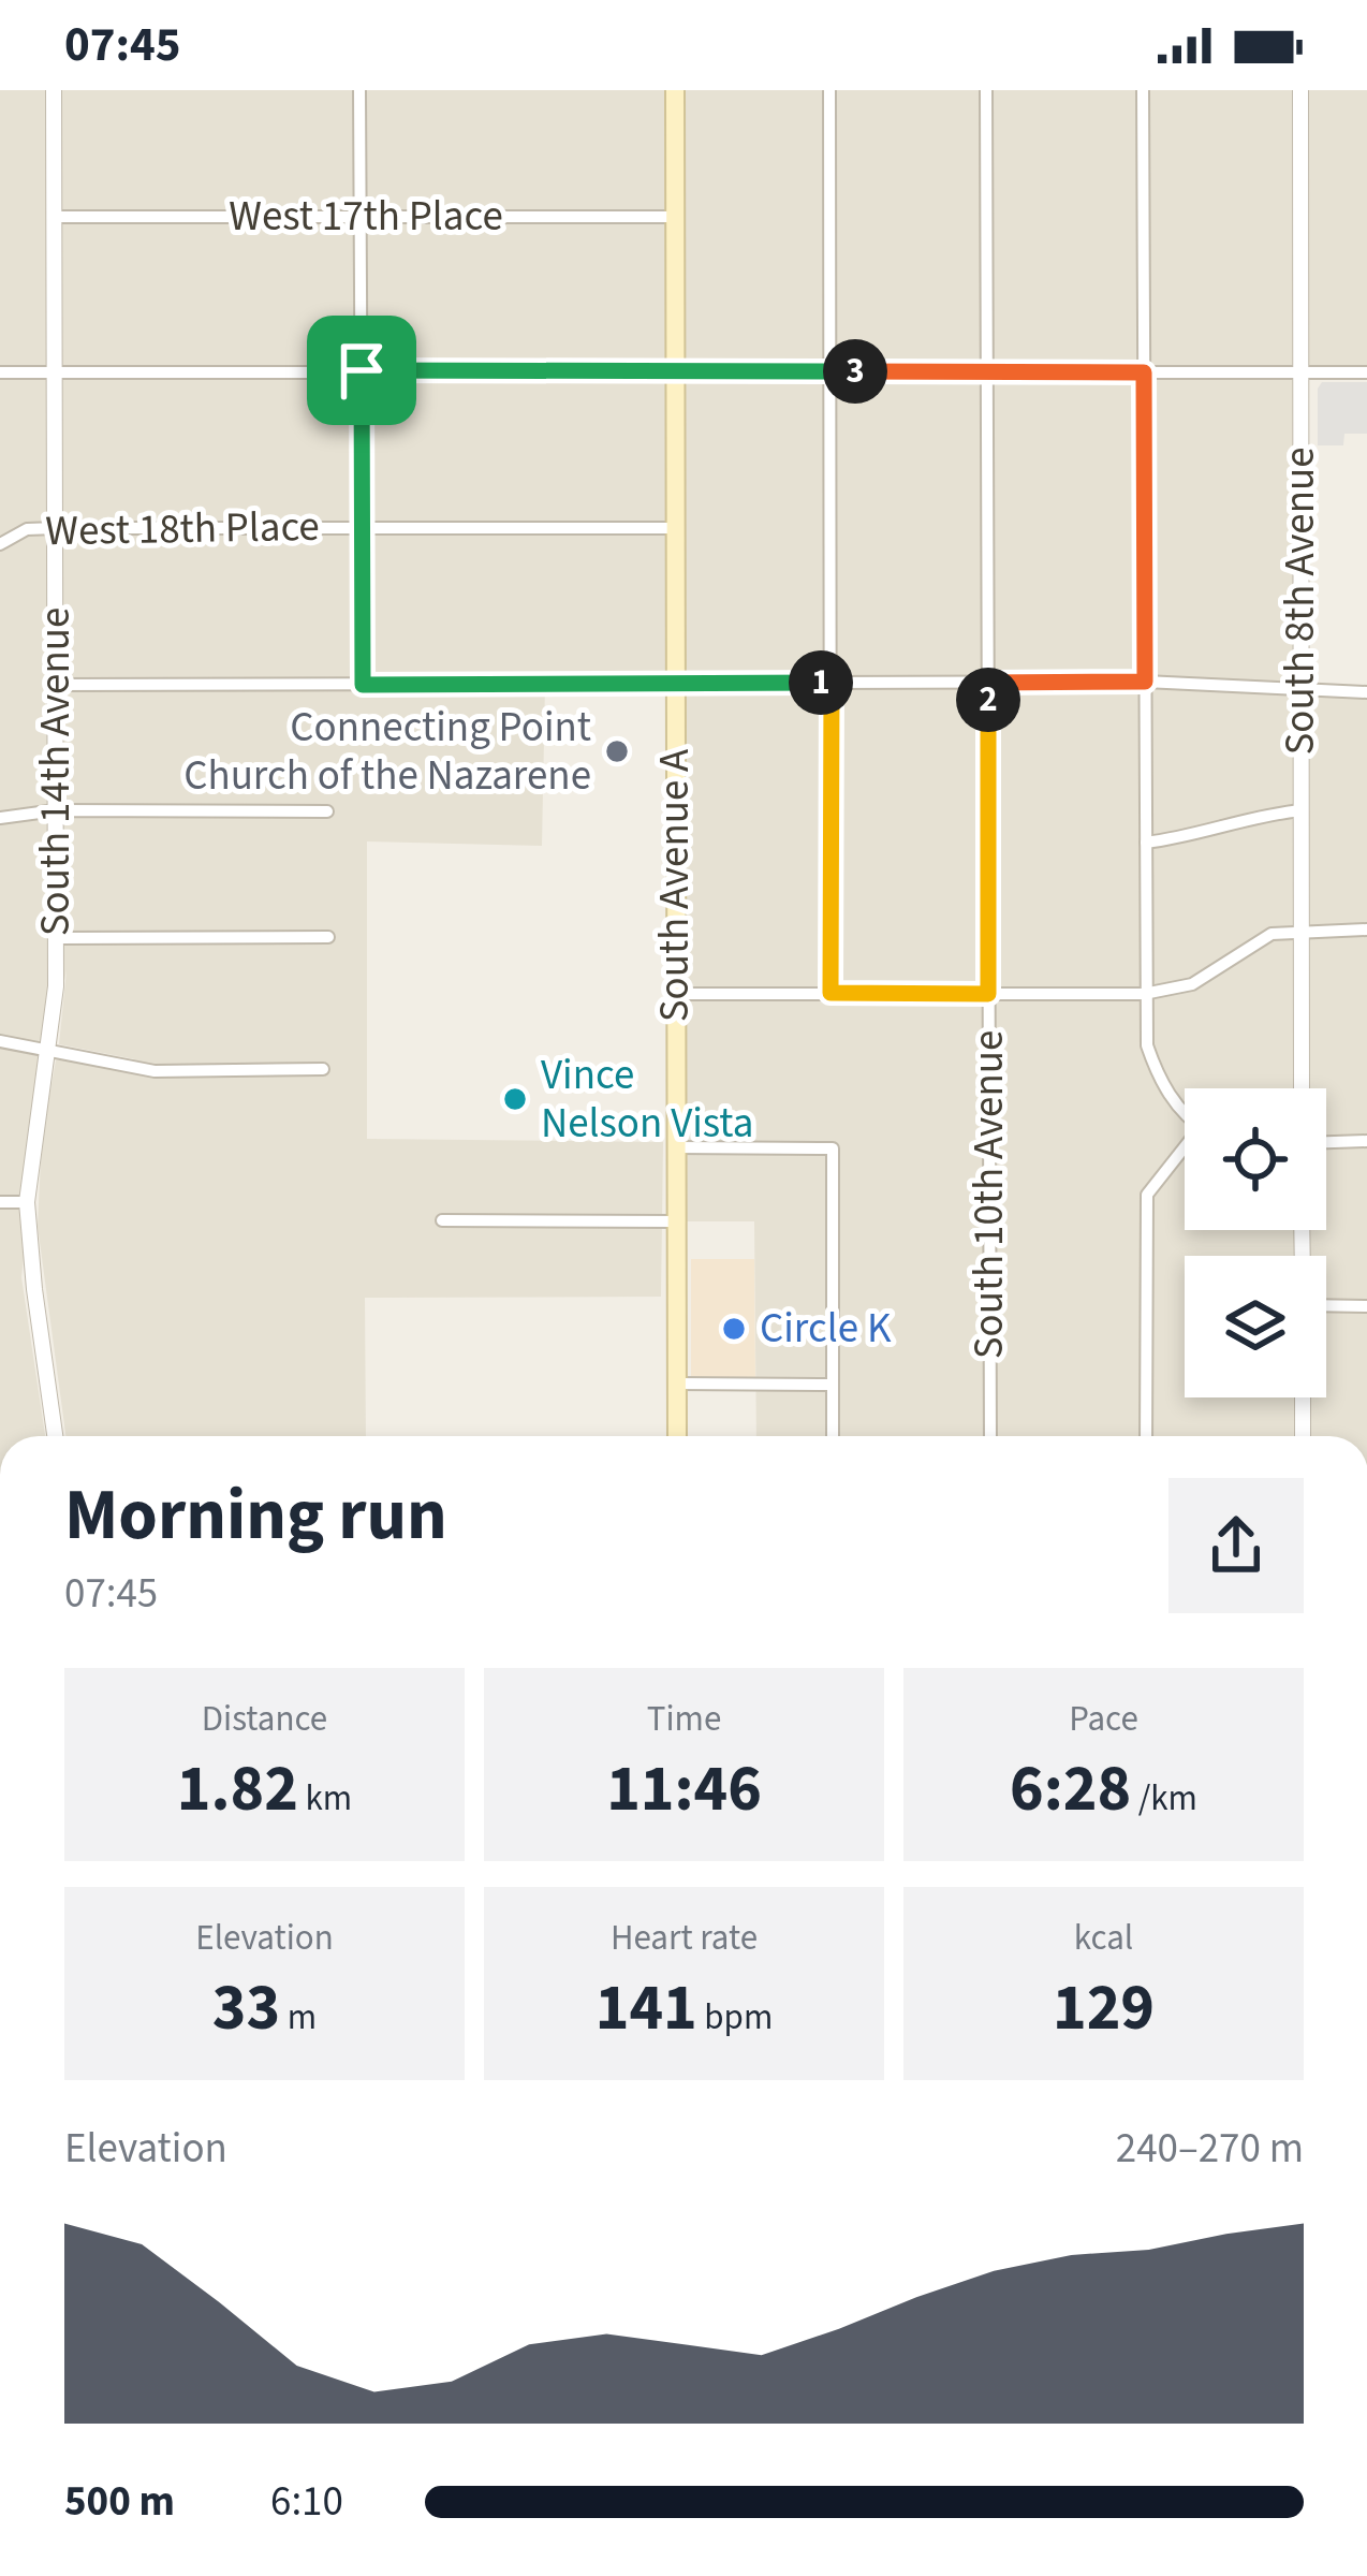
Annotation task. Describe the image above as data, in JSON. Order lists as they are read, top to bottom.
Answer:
{
  "streets": {
    "main road": ["South Avenue A"],
    "street": [
      "West 17th Place",
      "West 18th Place",
      "South 8th Avenue",
      "South 14th Avenue",
      "South 10th Avenue"
    ]
  },
  "crossings": [
    ["West 17th Place", "South 14th Avenue"],
    ["West 17th Place", "South Avenue A"],
    ["West 18th Place", "South 14th Avenue"],
    ["West 18th Place", "South Avenue A"]
  ],
  "places": ["Connecting Point Church of the Nazarene", "Vince Nelson Vista", "Circle K"],
  "page": {
    "status": "07:45",
    "pins": ["3", "1", "2"],
    "heading": ["Morning run", "07:45"],
    "stats": [
      ["Distance", "1.82 km"],
      ["Time", "11:46"],
      ["Pace", "6:28 /km"],
      ["Elevation", "33 m"],
      ["Heart rate", "141 bpm"],
      ["kcal", "129"]
    ],
    "chart": ["Elevation", "240–270 m"],
    "list": [
      {
        "name": "500 m",
        "note": "6:10"
      }
    ]
  }
}
